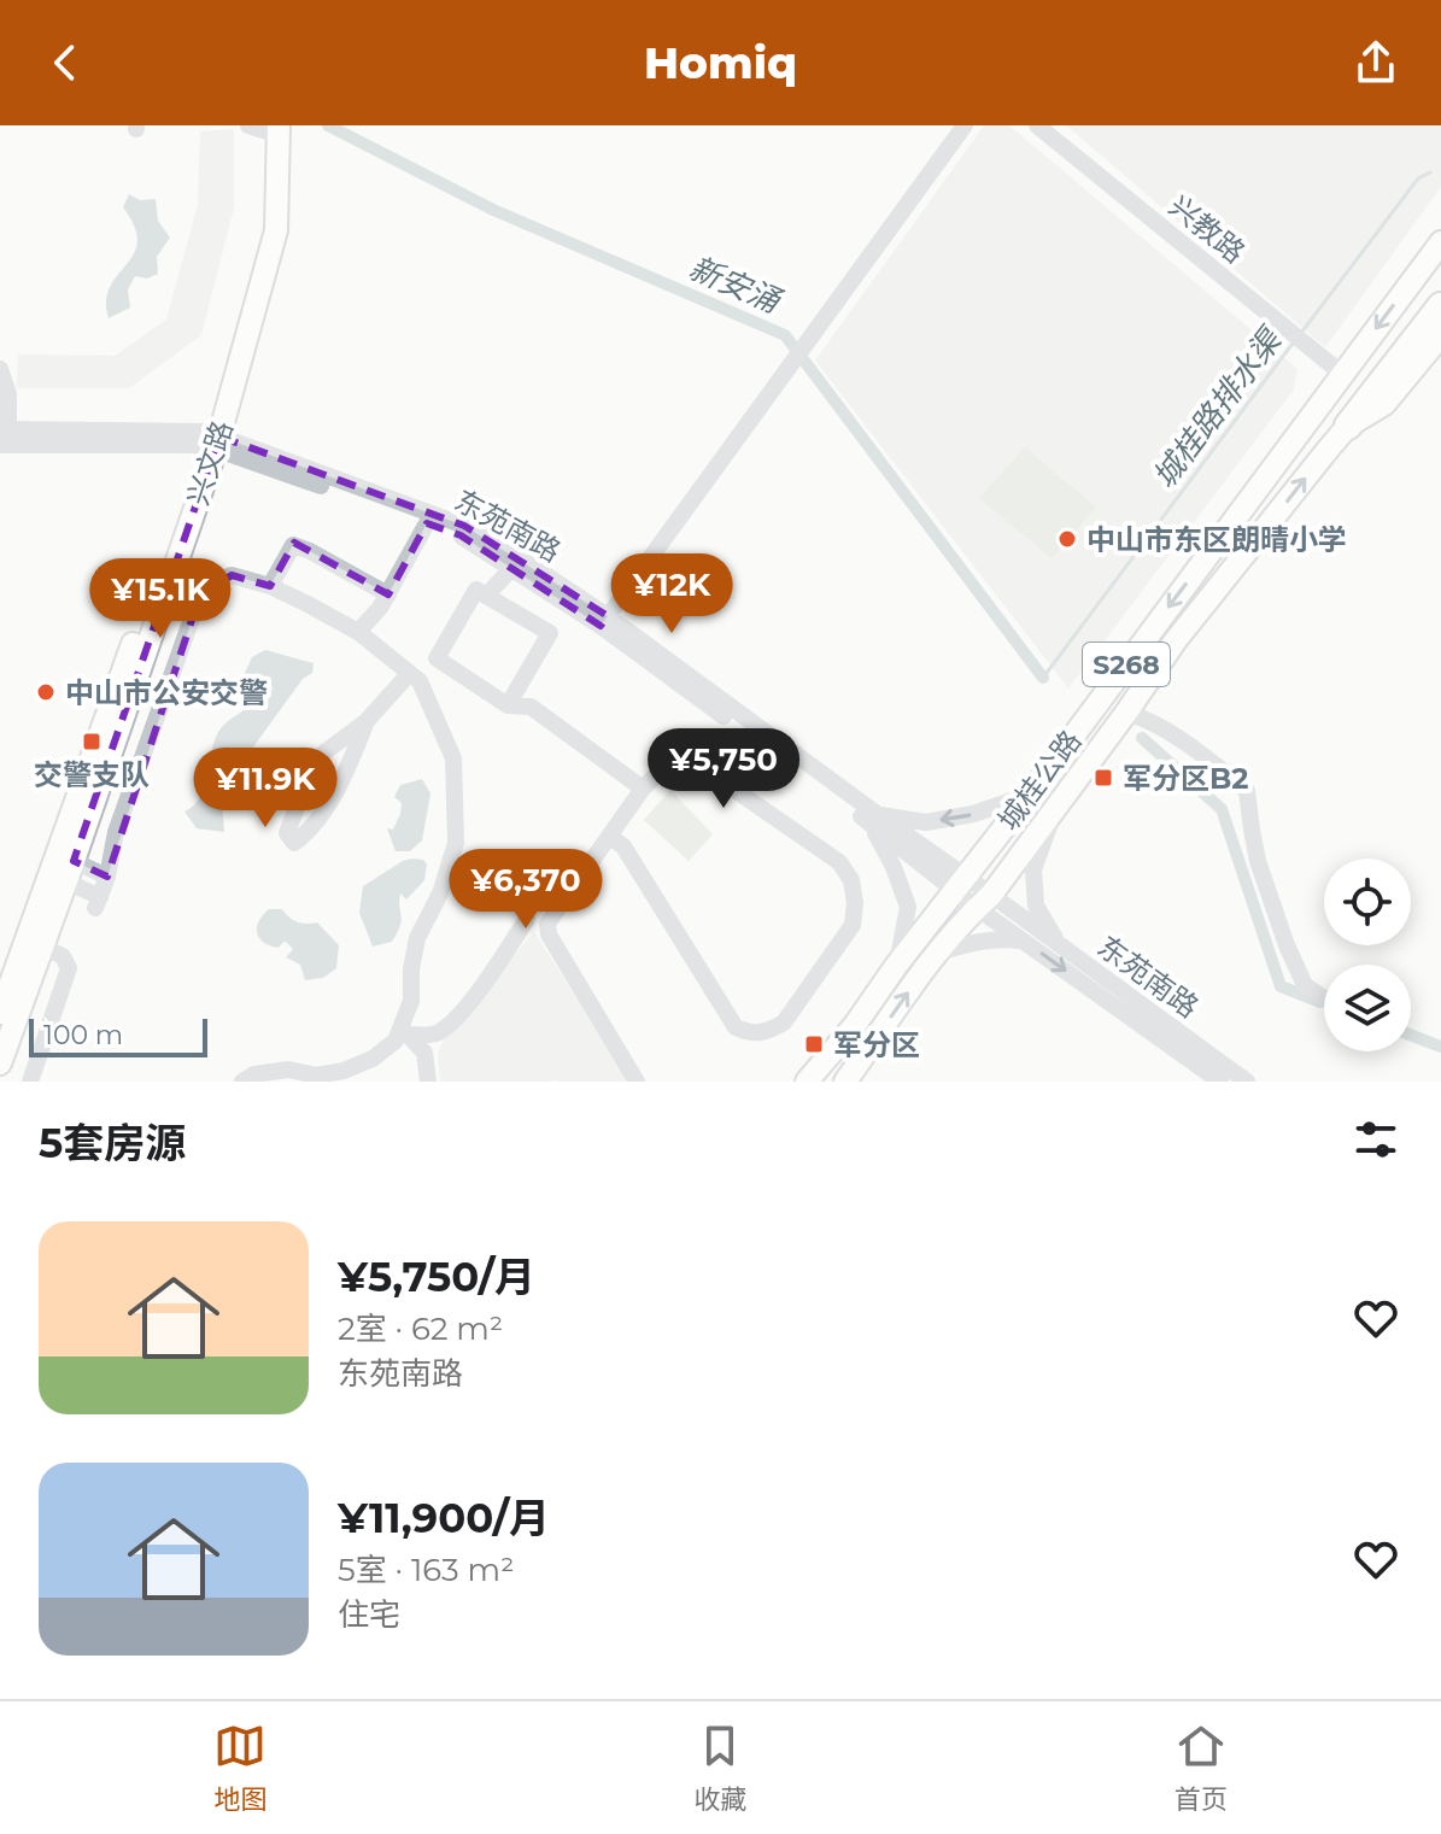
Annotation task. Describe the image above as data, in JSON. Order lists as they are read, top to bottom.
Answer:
{
  "streets": {
    "highway": ["S268"],
    "main road": ["兴文路", "城桂公路"],
    "street": ["兴教路", "东苑南路"]
  },
  "crossings": [
    ["兴教路", "城桂公路"],
    ["兴文路", "东苑南路"],
    ["东苑南路", "城桂公路"],
    ["S268", "城桂公路"]
  ],
  "water": ["新安涌", "城桂路排水渠"],
  "places": {
    "other": ["中山市东区朗晴小学", "中山市公安交警"],
    "transit": ["交警支队", "军分区B2", "军分区"]
  },
  "scale_bar": "100 m",
  "page": {
    "header": "Homiq",
    "price": [
      "¥12K",
      "¥15.1K",
      "¥5,750",
      "¥11.9K",
      "¥6,370"
    ],
    "scale": "100 m",
    "heading": "5套房源",
    "list": [
      {
        "name": "¥5,750/月",
        "note": "2室 · 62 m² · 东苑南路"
      },
      {
        "name": "¥11,900/月",
        "note": "5室 · 163 m² · 住宅"
      }
    ],
    "tabs": ["地图", "收藏", "首页"]
  }
}
